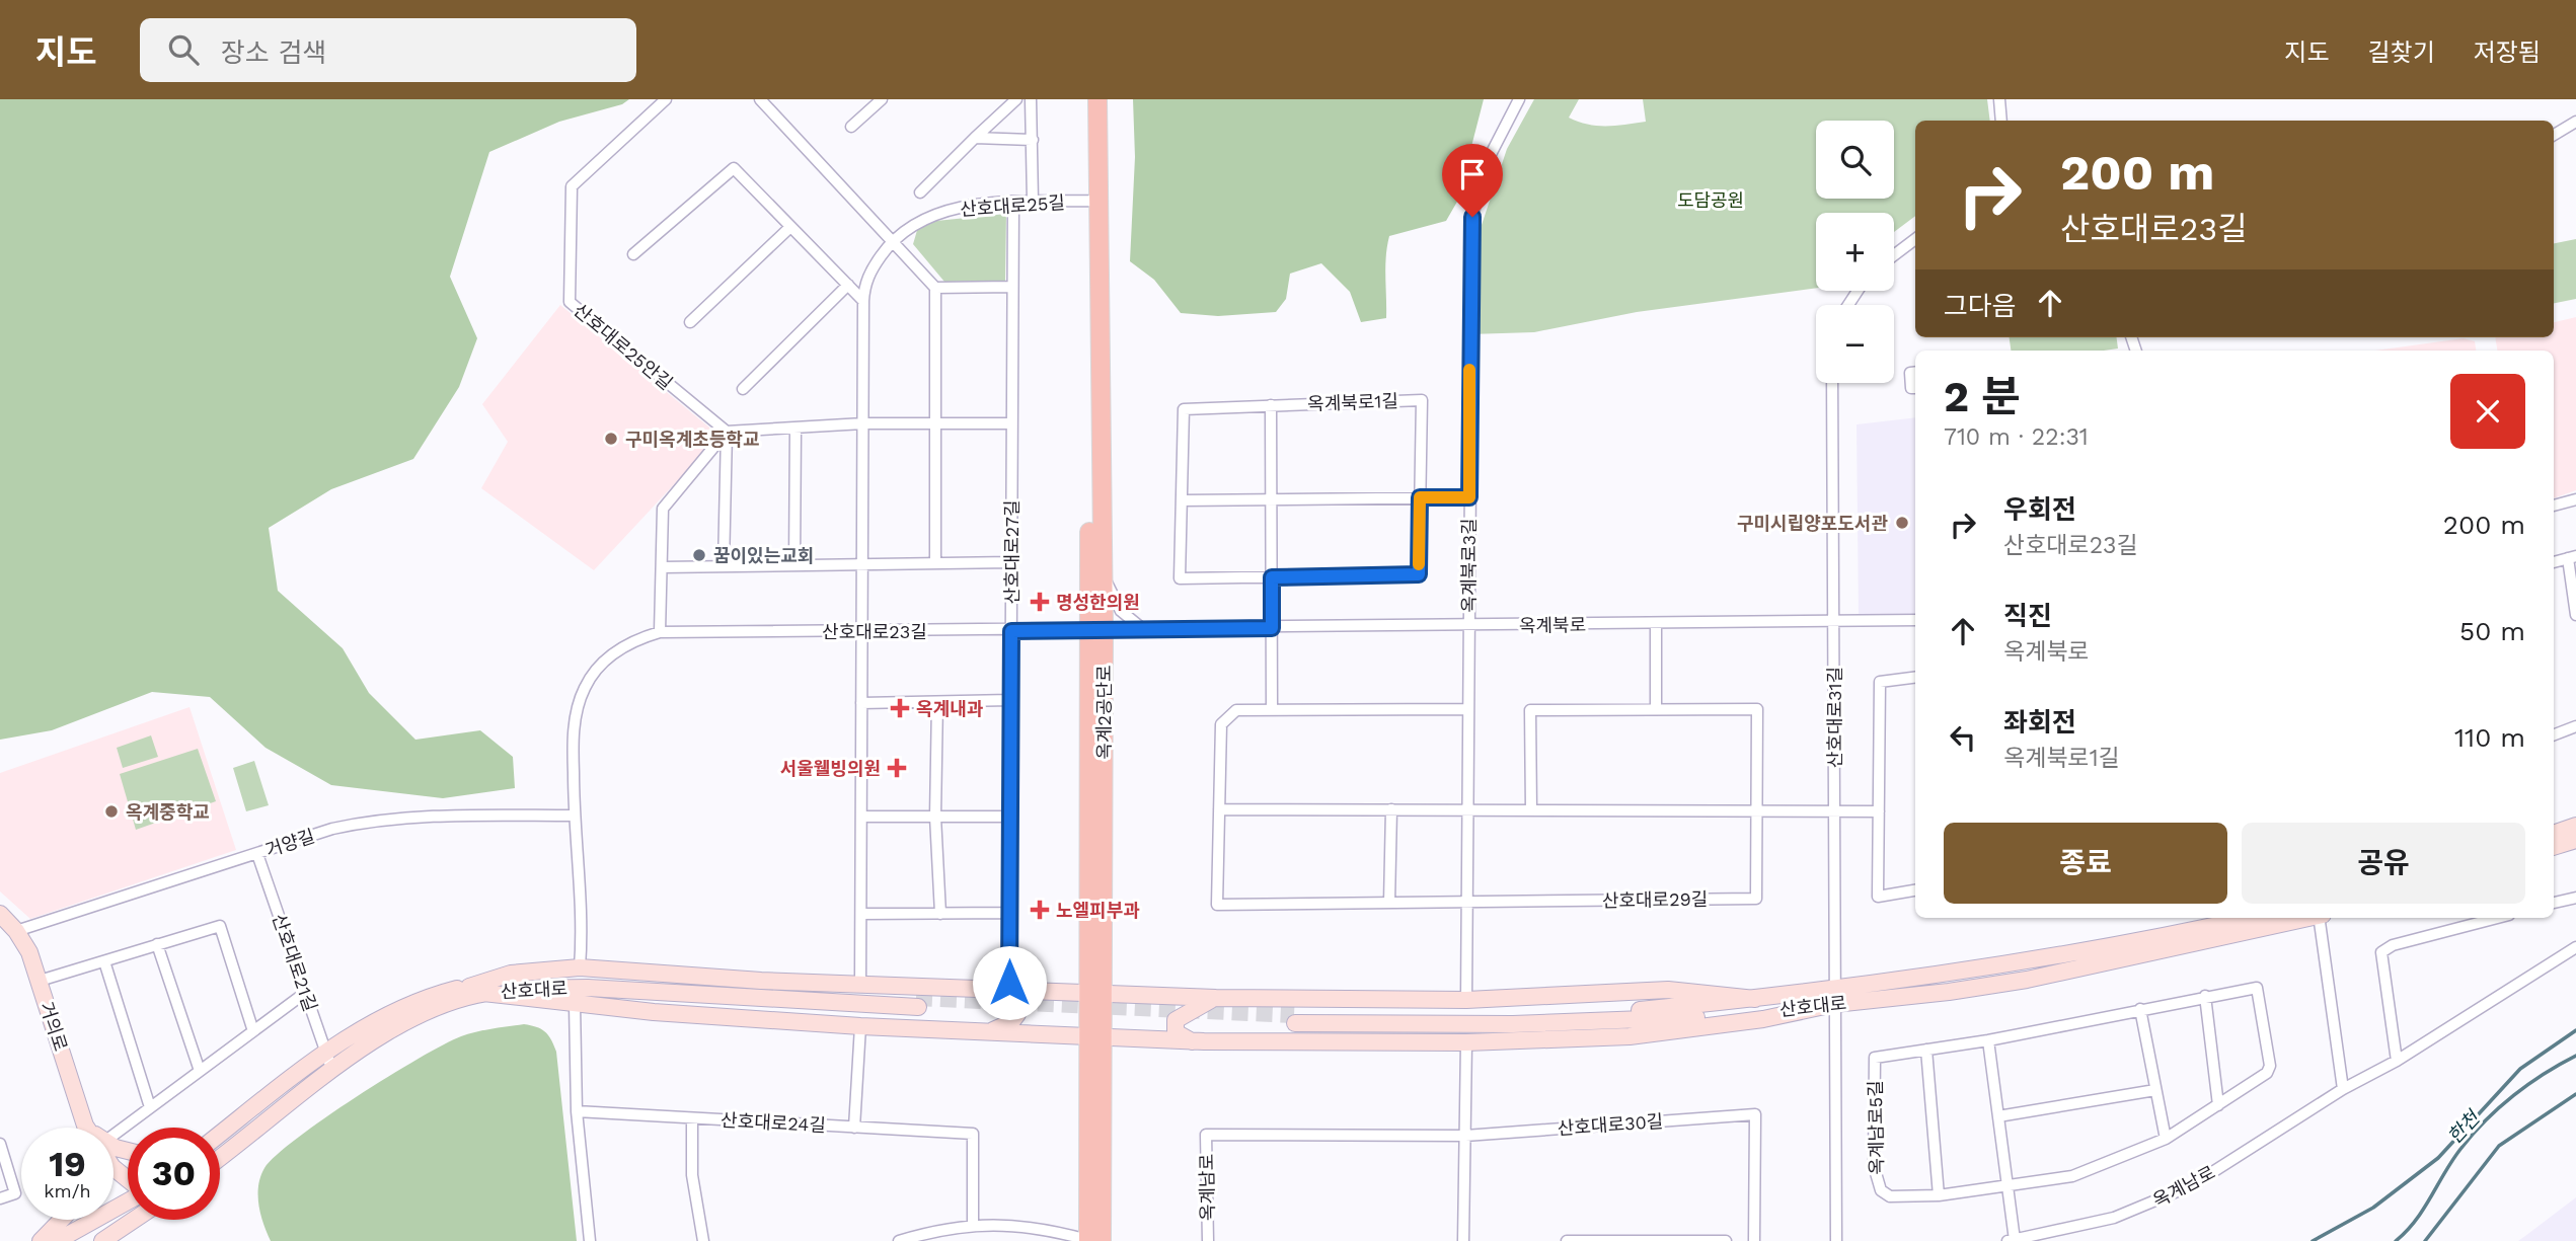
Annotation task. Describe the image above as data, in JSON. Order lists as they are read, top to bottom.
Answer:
{
  "streets": {
    "main road": ["옥계2공단로"],
    "street": [
      "산호대로25길",
      "산호대로25안길",
      "옥계북로1길",
      "산호대로27길",
      "옥계북로3길",
      "옥계북로",
      "산호대로23길",
      "산호대로31길",
      "거양길",
      "산호대로29길",
      "산호대로21길",
      "산호대로",
      "거의로",
      "산호대로24길",
      "산호대로30길",
      "옥계남로5길",
      "옥계남로"
    ]
  },
  "crossings": [
    ["산호대로25길", "산호대로27길"],
    ["산호대로25길", "산호대로23길"],
    ["산호대로25길", "옥계2공단로"],
    ["산호대로27길", "산호대로23길"],
    ["옥계북로3길", "옥계북로"],
    ["옥계북로", "산호대로23길"],
    ["옥계북로", "옥계2공단로"],
    ["옥계북로", "산호대로31길"],
    ["산호대로23길", "옥계2공단로"],
    ["산호대로23길", "거양길"],
    ["산호대로31길", "산호대로"],
    ["거양길", "산호대로21길"],
    ["거양길", "거의로"],
    ["산호대로21길", "산호대로"],
    ["산호대로30길", "옥계남로"]
  ],
  "water": ["한천"],
  "parks": ["도담공원"],
  "places": {
    "other": [
      "구미옥계초등학교",
      "구미시립양포도서관",
      "꿈이있는교회",
      "옥계중학교"
    ],
    "health": [
      "명성한의원",
      "옥계내과",
      "서울웰빙의원",
      "노엘피부과"
    ]
  },
  "page": {
    "header": "지도",
    "search": "장소 검색",
    "nav": ["지도", "길찾기", "저장됨"],
    "map_buttons": ["+", "−"],
    "turn": ["200 m", "산호대로23길"],
    "then": "그다음",
    "heading": ["2 분", "710 m · 22:31"],
    "list": [
      {
        "name": "우회전",
        "note": "산호대로23길",
        "value": "200 m"
      },
      {
        "name": "직진",
        "note": "옥계북로",
        "value": "50 m"
      },
      {
        "name": "좌회전",
        "note": "옥계북로1길",
        "value": "110 m"
      }
    ],
    "buttons": ["종료", "공유"],
    "speed": "19 km/h",
    "limit": "30"
  }
}
